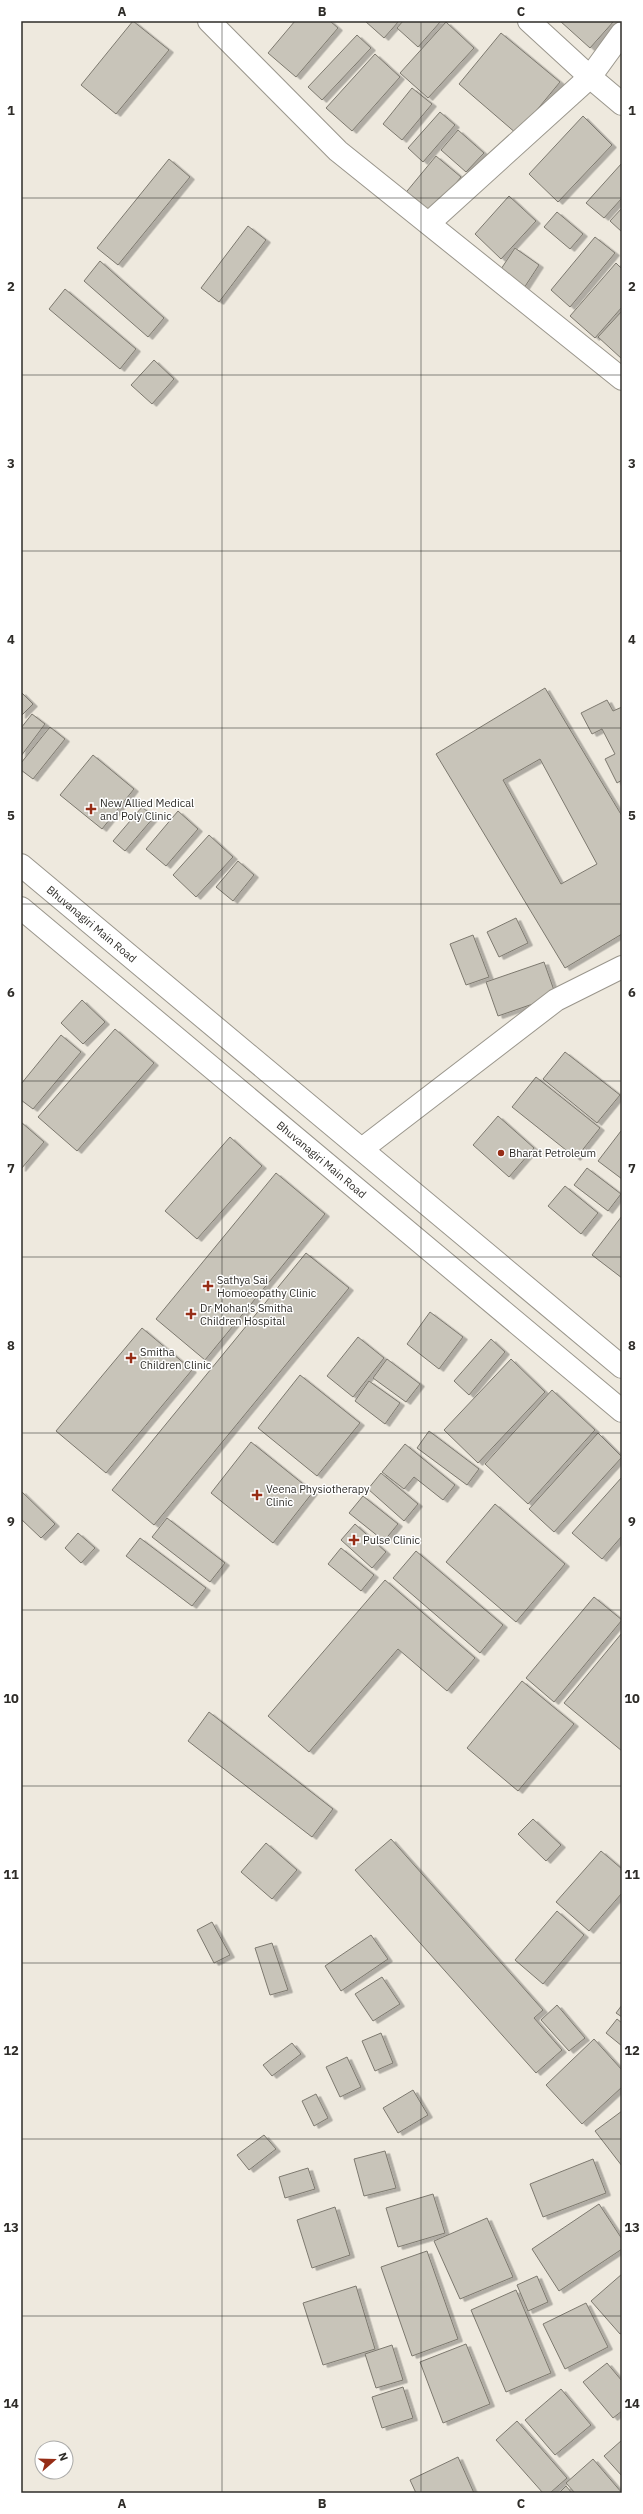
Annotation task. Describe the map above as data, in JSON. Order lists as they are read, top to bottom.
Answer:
{
  "streets": {
    "main road": ["Bhuvanagiri Main Road"]
  },
  "places": {
    "health": [
      "New Allied Medical and Poly Clinic",
      "Sathya Sai Homoeopathy Clinic",
      "Dr Mohan's Smitha Children Hospital",
      "Smitha Children Clinic",
      "Veena Physiotherapy Clinic",
      "Pulse Clinic"
    ],
    "other": ["Bharat Petroleum"]
  },
  "north": "right",
  "grid": {
    "columns": ["A", "B", "C"],
    "rows": [
      "1",
      "2",
      "3",
      "4",
      "5",
      "6",
      "7",
      "8",
      "9",
      "10",
      "11",
      "12",
      "13",
      "14"
    ]
  }
}
